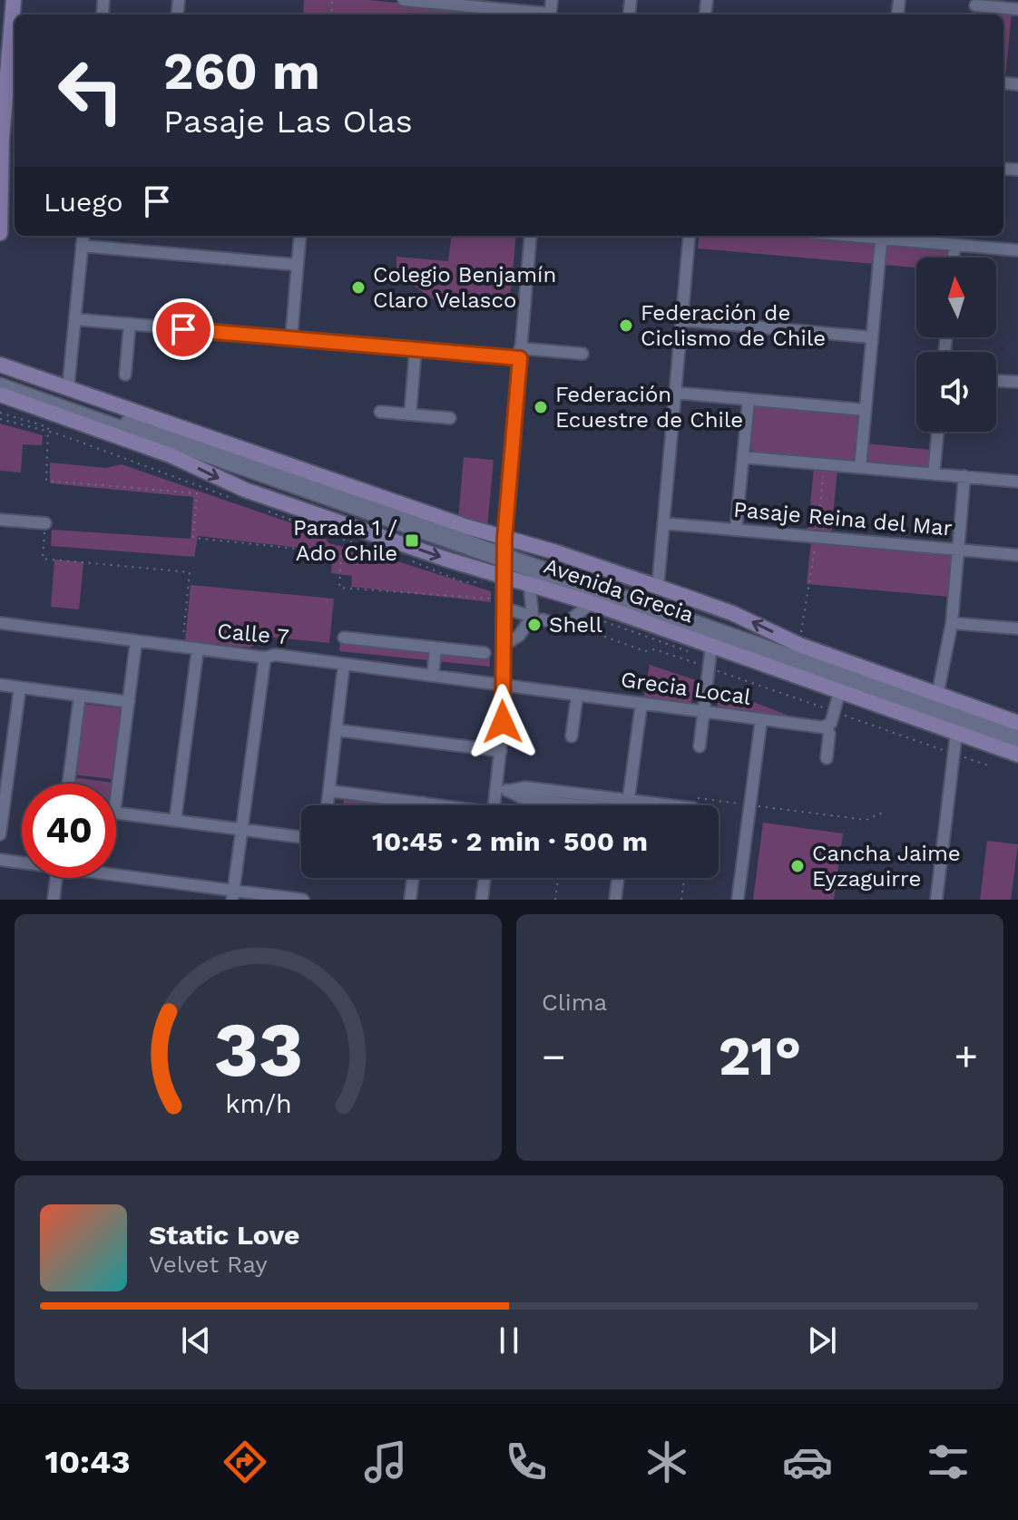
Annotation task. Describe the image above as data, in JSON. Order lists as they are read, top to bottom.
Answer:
{
  "streets": {
    "main road": ["Avenida Grecia"],
    "street": ["Pasaje Reina del Mar", "Calle 7", "Grecia Local"]
  },
  "crossings": [
    ["Calle 7", "Grecia Local"]
  ],
  "places": {
    "other": [
      "Colegio Benjamín Claro Velasco",
      "Federación de Ciclismo de Chile",
      "Federación Ecuestre de Chile",
      "Shell",
      "Cancha Jaime Eyzaguirre"
    ],
    "transit": ["Parada 1 / Ado Chile"]
  },
  "north": "top",
  "page": {
    "turn": ["260 m", "Pasaje Las Olas"],
    "then": "Luego",
    "limit": "40",
    "trip": "10:45 · 2 min · 500 m",
    "tile": "Clima",
    "heat": ["−", "21°", "+"],
    "song": ["Static Love", "Velvet Ray"],
    "tabs": "10:43",
    "gauge": ["33", "km/h"]
  }
}
